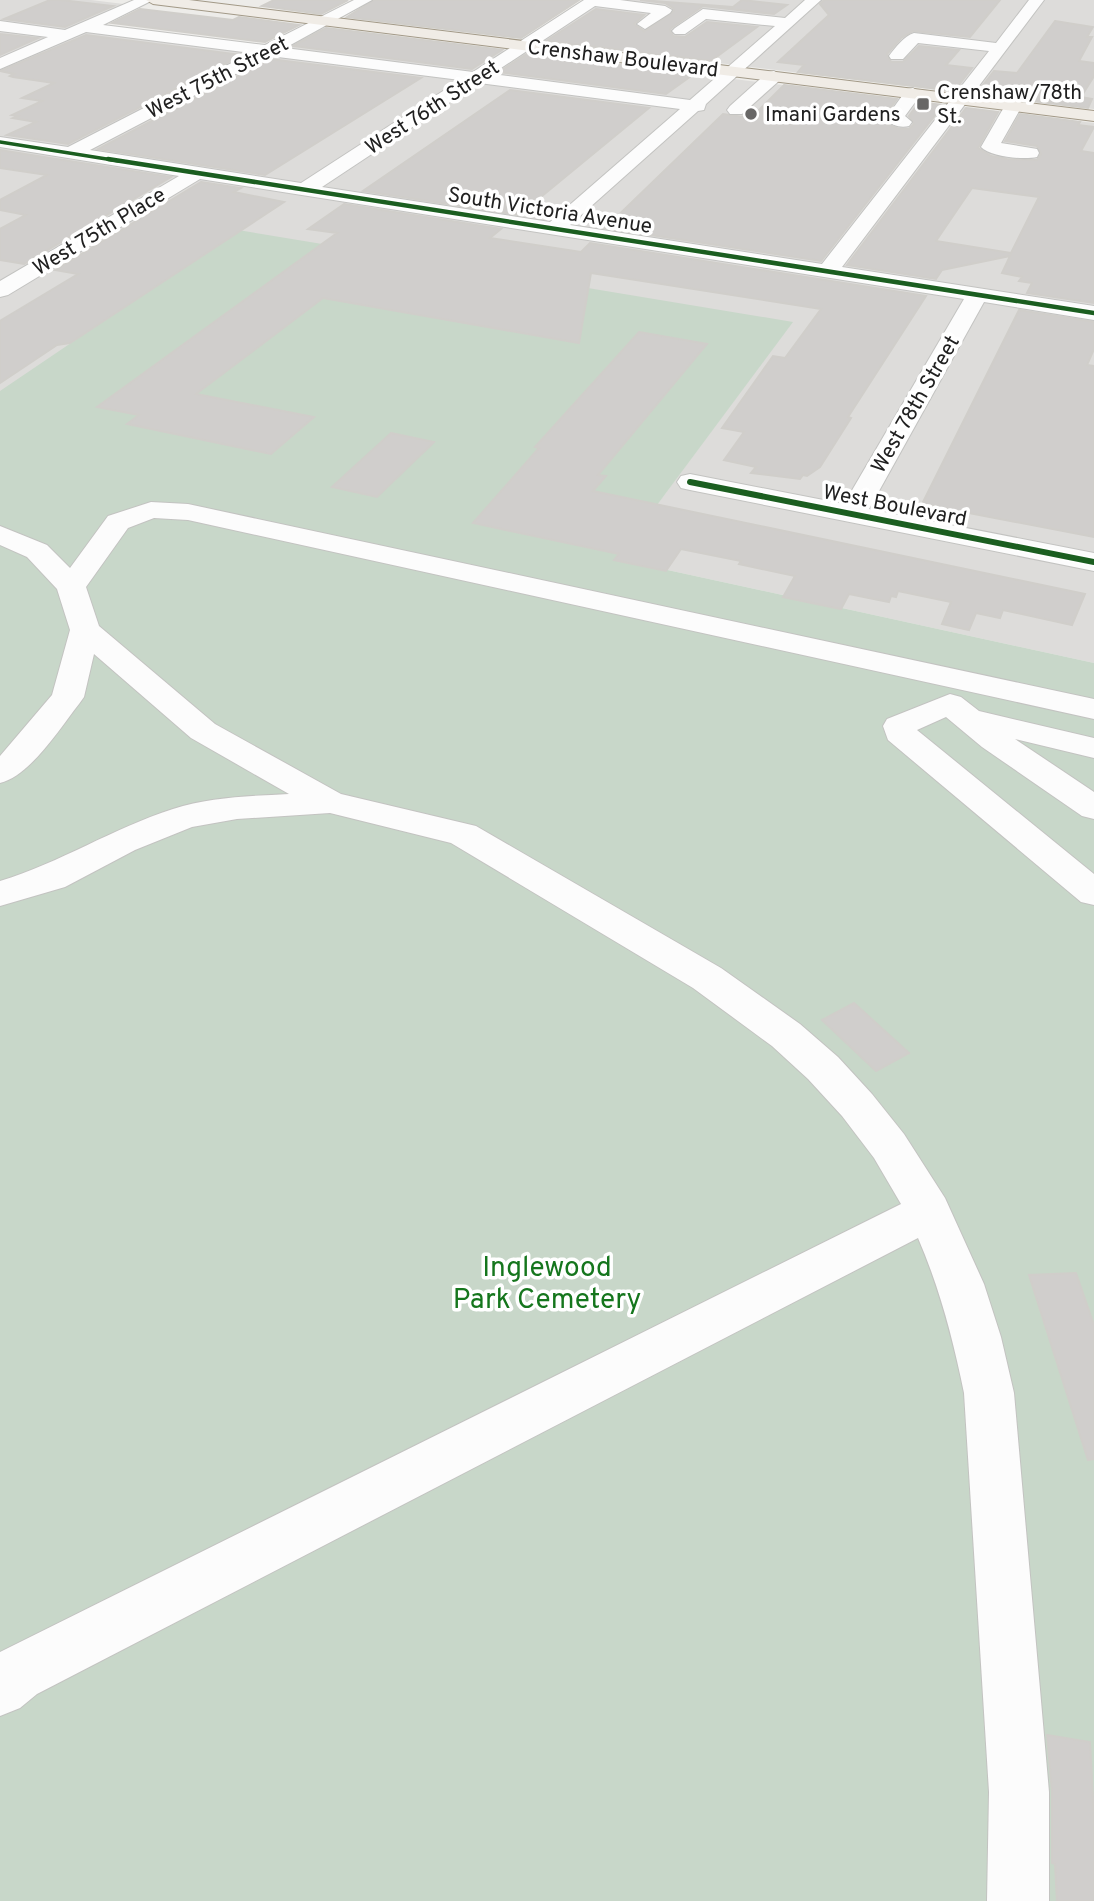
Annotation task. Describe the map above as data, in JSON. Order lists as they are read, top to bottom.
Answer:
{
  "streets": {
    "main road": ["Crenshaw Boulevard"],
    "street": [
      "West 75th Street",
      "West 76th Street",
      "South Victoria Avenue",
      "West 75th Place",
      "West 78th Street",
      "West Boulevard"
    ]
  },
  "crossings": [
    ["Crenshaw Boulevard", "West 75th Street"],
    ["Crenshaw Boulevard", "West 76th Street"],
    ["West 75th Street", "South Victoria Avenue"],
    ["West 76th Street", "South Victoria Avenue"],
    ["South Victoria Avenue", "West 75th Place"],
    ["South Victoria Avenue", "West 78th Street"],
    ["West 78th Street", "West Boulevard"]
  ],
  "parks": ["Inglewood Park Cemetery"],
  "places": {
    "transit": ["Crenshaw/78th St."],
    "other": ["Imani Gardens"]
  }
}
